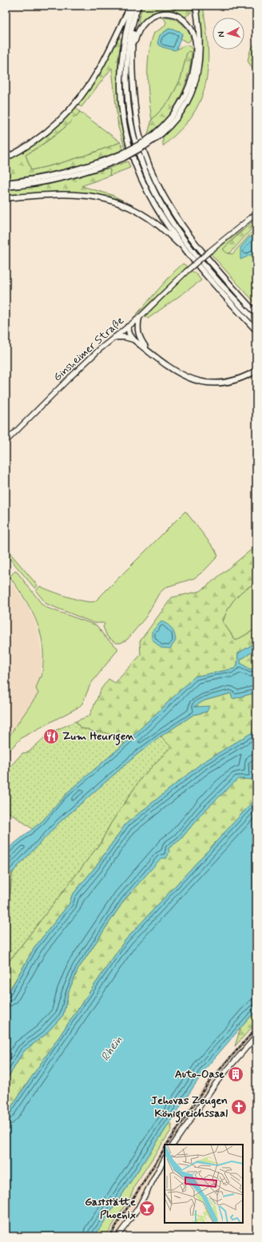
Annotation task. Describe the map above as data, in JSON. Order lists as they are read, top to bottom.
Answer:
{
  "streets": {
    "main road": ["Ginsheimer Straße"]
  },
  "water": ["Rhein"],
  "places": {
    "restaurant": ["Zum Heurigen"],
    "building": ["Auto-Oase"],
    "church": ["Jehovas Zeugen Königreichssaal"],
    "bar": ["Gaststätte Phoenix"]
  },
  "north": "left"
}
